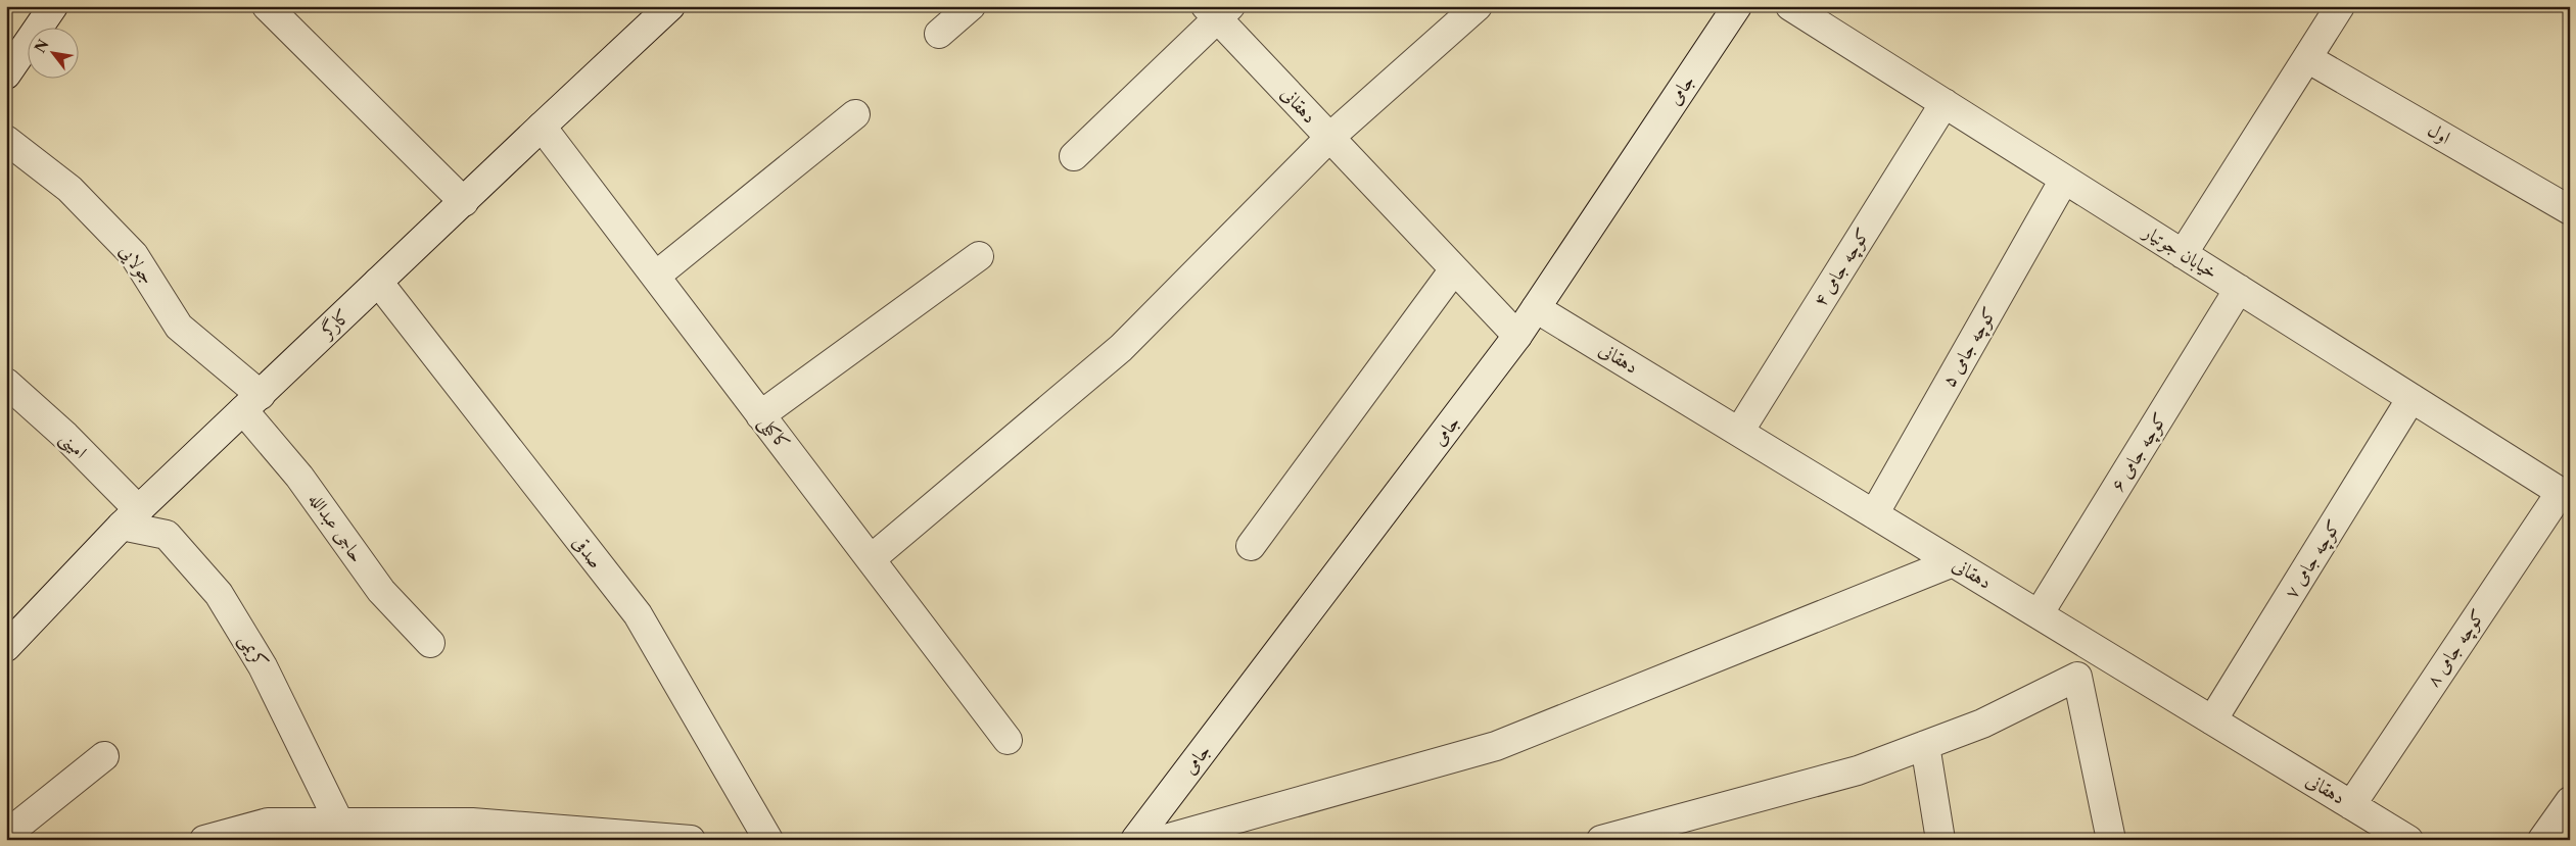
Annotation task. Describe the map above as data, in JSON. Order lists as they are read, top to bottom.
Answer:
{
  "streets": {
    "street": [
      "جامی",
      "دهقانی",
      "اول",
      "خیابان جوتیار",
      "جولایی",
      "کوچه جامی ۴",
      "کارگر",
      "کوچه جامی ۵",
      "کاکیلی",
      "امینی",
      "کوچه جامی ۶",
      "حاجی عبدالله",
      "صدقی",
      "کوچه جامی ۷",
      "کوچه جامی ۸",
      "کریمی"
    ]
  },
  "crossings": [
    ["جامی", "دهقانی"],
    ["دهقانی", "کوچه جامی ۴"],
    ["دهقانی", "کوچه جامی ۵"],
    ["دهقانی", "کوچه جامی ۶"],
    ["دهقانی", "کوچه جامی ۷"],
    ["دهقانی", "کوچه جامی ۸"],
    ["خیابان جوتیار", "کوچه جامی ۴"],
    ["خیابان جوتیار", "کوچه جامی ۵"],
    ["خیابان جوتیار", "کوچه جامی ۶"],
    ["خیابان جوتیار", "کوچه جامی ۷"],
    ["خیابان جوتیار", "کوچه جامی ۸"],
    ["جولایی", "کارگر"],
    ["جولایی", "حاجی عبدالله"],
    ["کارگر", "کاکیلی"],
    ["کارگر", "امینی"],
    ["کارگر", "حاجی عبدالله"],
    ["کارگر", "صدقی"],
    ["کارگر", "کریمی"],
    ["امینی", "کریمی"]
  ],
  "north": "top left"
}
